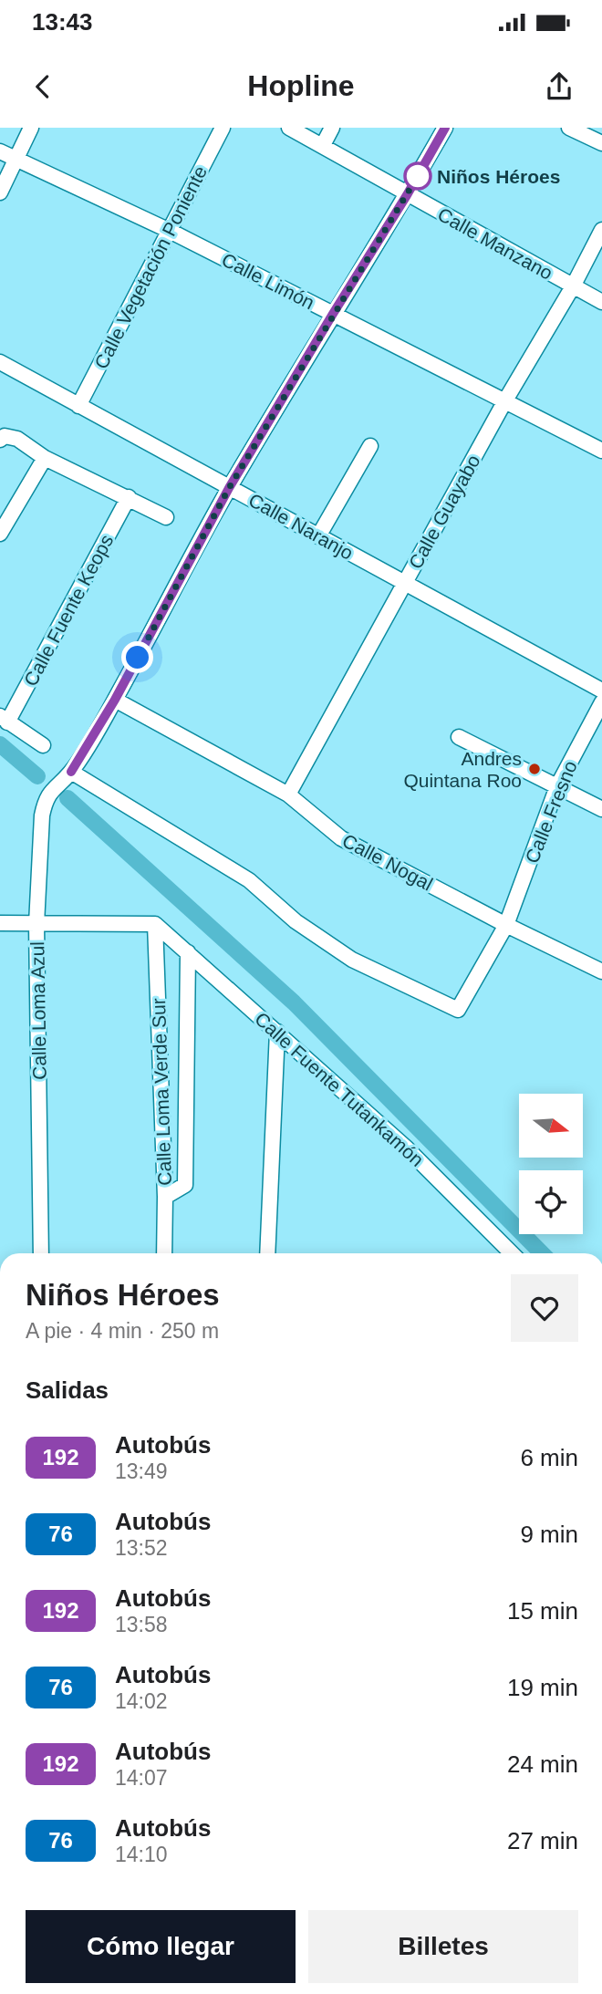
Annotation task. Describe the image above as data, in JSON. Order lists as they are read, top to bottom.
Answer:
{
  "streets": {
    "street": [
      "Calle Manzano",
      "Calle Vegetación Poniente",
      "Calle Limón",
      "Calle Guayabo",
      "Calle Naranjo",
      "Calle Fuente Keops",
      "Calle Fresno",
      "Calle Nogal",
      "Calle Loma Azul",
      "Calle Fuente Tutankamón",
      "Calle Loma Verde Sur"
    ]
  },
  "crossings": [
    ["Calle Manzano", "Calle Guayabo"],
    ["Calle Manzano", "Calle Loma Azul"],
    ["Calle Vegetación Poniente", "Calle Limón"],
    ["Calle Vegetación Poniente", "Calle Naranjo"],
    ["Calle Limón", "Calle Guayabo"],
    ["Calle Limón", "Calle Loma Azul"],
    ["Calle Guayabo", "Calle Naranjo"],
    ["Calle Guayabo", "Calle Nogal"],
    ["Calle Naranjo", "Calle Loma Azul"],
    ["Calle Fresno", "Calle Nogal"],
    ["Calle Fresno", "Calle Loma Azul"],
    ["Calle Nogal", "Calle Loma Azul"],
    ["Calle Fuente Tutankamón", "Calle Loma Verde Sur"]
  ],
  "places": ["Niños Héroes", "Andres Quintana Roo"],
  "lines": ["bus line 192"],
  "north": "right",
  "page": {
    "status": "13:43",
    "header": "Hopline",
    "heading": [
      ["Niños Héroes", "A pie · 4 min · 250 m"],
      "Salidas"
    ],
    "list": [
      {
        "mark": "192",
        "name": "Autobús",
        "note": "13:49",
        "value": "6 min"
      },
      {
        "mark": "76",
        "name": "Autobús",
        "note": "13:52",
        "value": "9 min"
      },
      {
        "mark": "192",
        "name": "Autobús",
        "note": "13:58",
        "value": "15 min"
      },
      {
        "mark": "76",
        "name": "Autobús",
        "note": "14:02",
        "value": "19 min"
      },
      {
        "mark": "192",
        "name": "Autobús",
        "note": "14:07",
        "value": "24 min"
      },
      {
        "mark": "76",
        "name": "Autobús",
        "note": "14:10",
        "value": "27 min"
      }
    ],
    "buttons": ["Cómo llegar", "Billetes"]
  }
}
